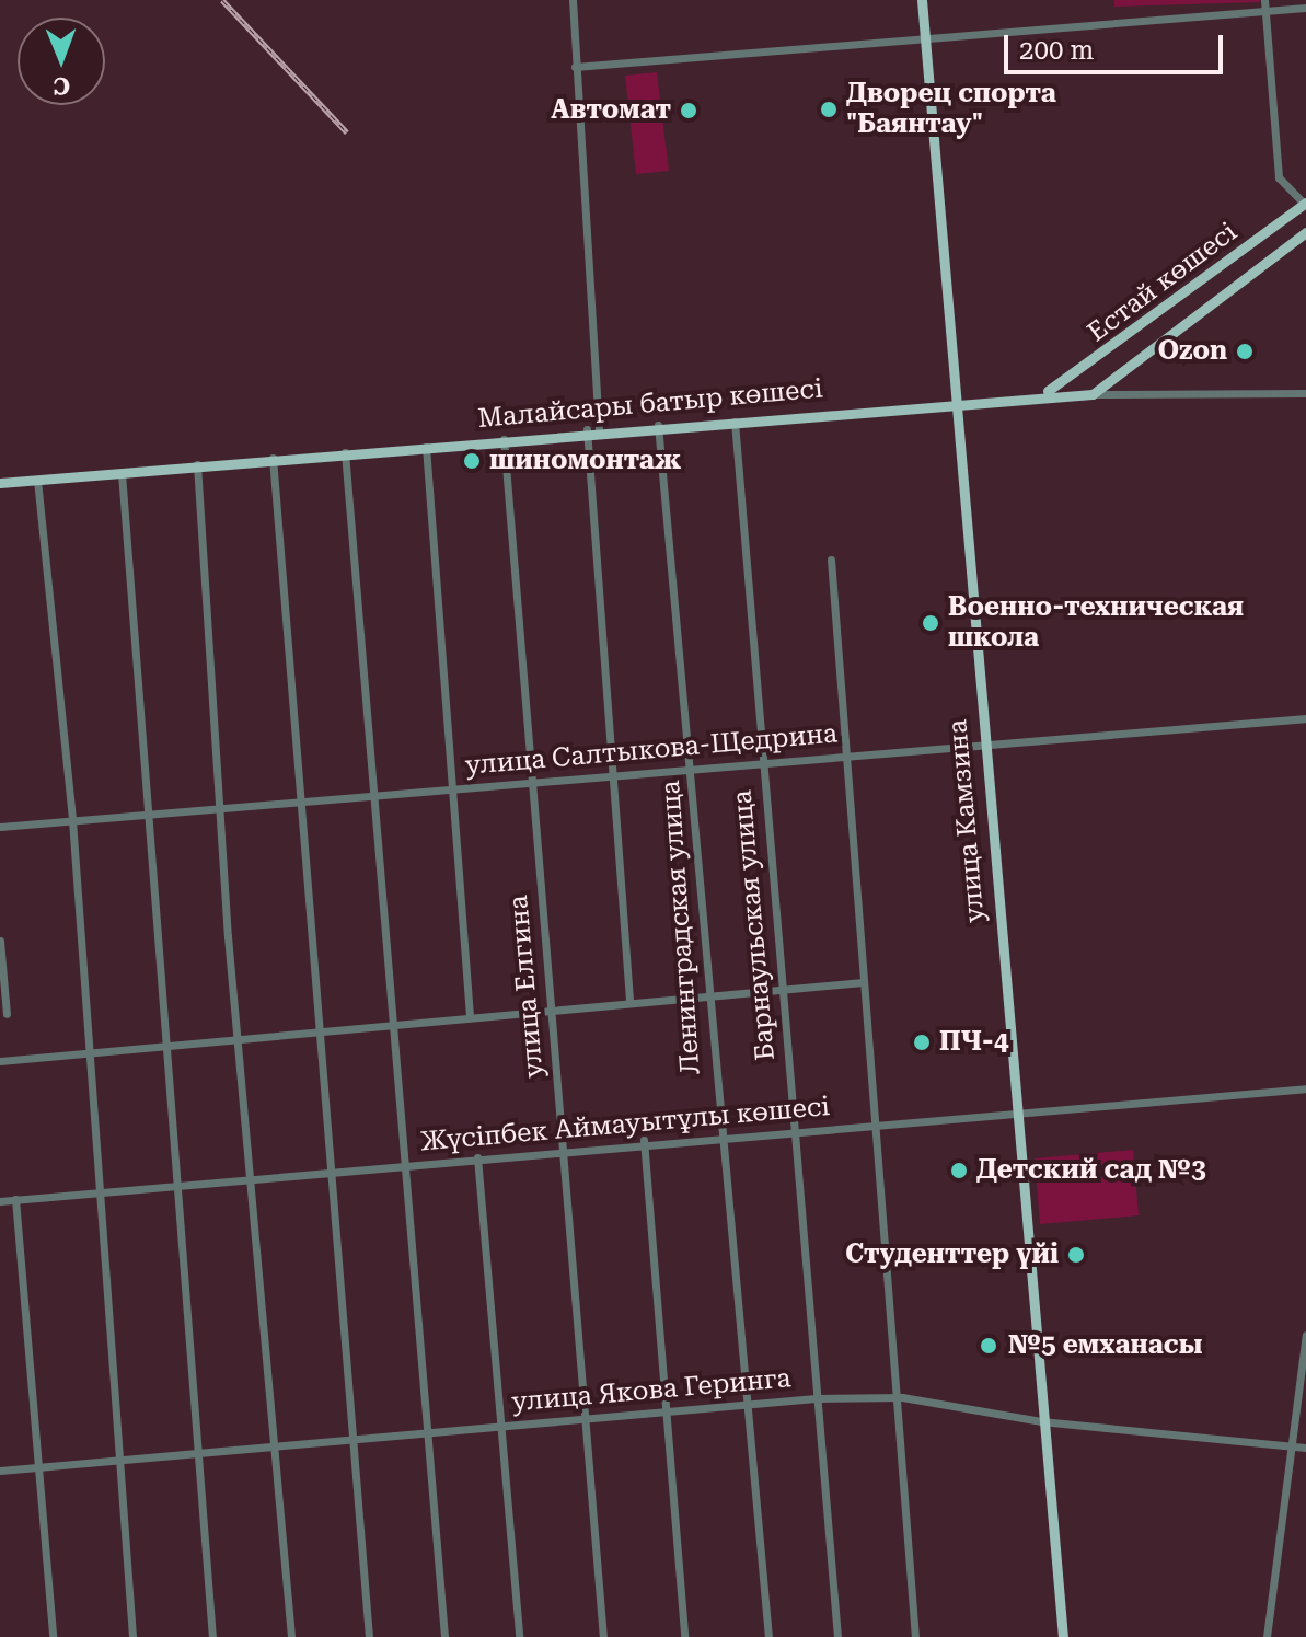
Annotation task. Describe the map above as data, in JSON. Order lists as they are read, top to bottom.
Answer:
{
  "streets": {
    "main road": ["Естай көшесі", "Малайсары батыр көшесі", "улица Камзина"],
    "street": [
      "улица Салтыкова-Щедрина",
      "Барнаульская улица",
      "Ленинградская улица",
      "улица Елгина",
      "Жүсіпбек Аймауытұлы көшесі",
      "улица Якова Геринга"
    ]
  },
  "crossings": [
    ["Естай көшесі", "Малайсары батыр көшесі"],
    ["Малайсары батыр көшесі", "улица Камзина"],
    ["Малайсары батыр көшесі", "Барнаульская улица"],
    ["Малайсары батыр көшесі", "Ленинградская улица"],
    ["Малайсары батыр көшесі", "улица Елгина"],
    ["улица Салтыкова-Щедрина", "улица Камзина"],
    ["улица Салтыкова-Щедрина", "Барнаульская улица"],
    ["улица Салтыкова-Щедрина", "Ленинградская улица"],
    ["улица Салтыкова-Щедрина", "улица Елгина"],
    ["улица Камзина", "Жүсіпбек Аймауытұлы көшесі"],
    ["улица Камзина", "улица Якова Геринга"],
    ["Барнаульская улица", "Жүсіпбек Аймауытұлы көшесі"],
    ["Барнаульская улица", "улица Якова Геринга"],
    ["Ленинградская улица", "Жүсіпбек Аймауытұлы көшесі"],
    ["Ленинградская улица", "улица Якова Геринга"],
    ["улица Елгина", "Жүсіпбек Аймауытұлы көшесі"],
    ["улица Елгина", "улица Якова Геринга"]
  ],
  "places": [
    "Дворец спорта \"Баянтау\"",
    "Автомат",
    "Ozon",
    "шиномонтаж",
    "Военно-техническая школа",
    "ПЧ-4",
    "Детский сад №3",
    "Студенттер үйі",
    "№5 емханасы"
  ],
  "scale_bar": "200 m",
  "north": "bottom"
}
